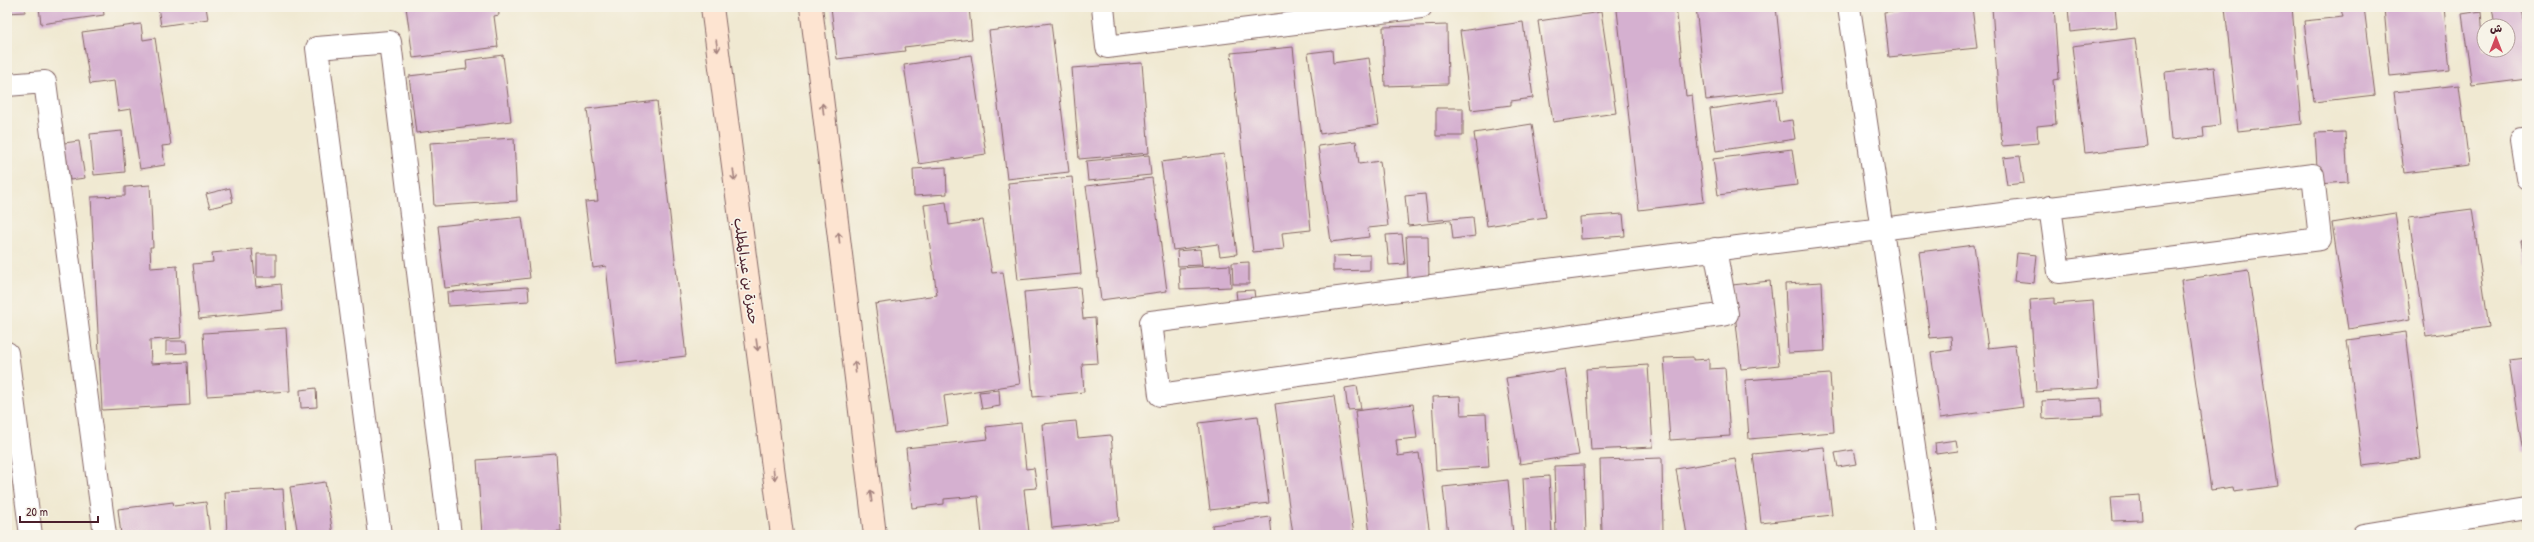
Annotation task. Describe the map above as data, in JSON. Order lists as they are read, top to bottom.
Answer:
{
  "streets": {
    "street": ["حمزة بن عبدالمطلب"]
  },
  "scale_bar": "20 m",
  "north": "top"
}
